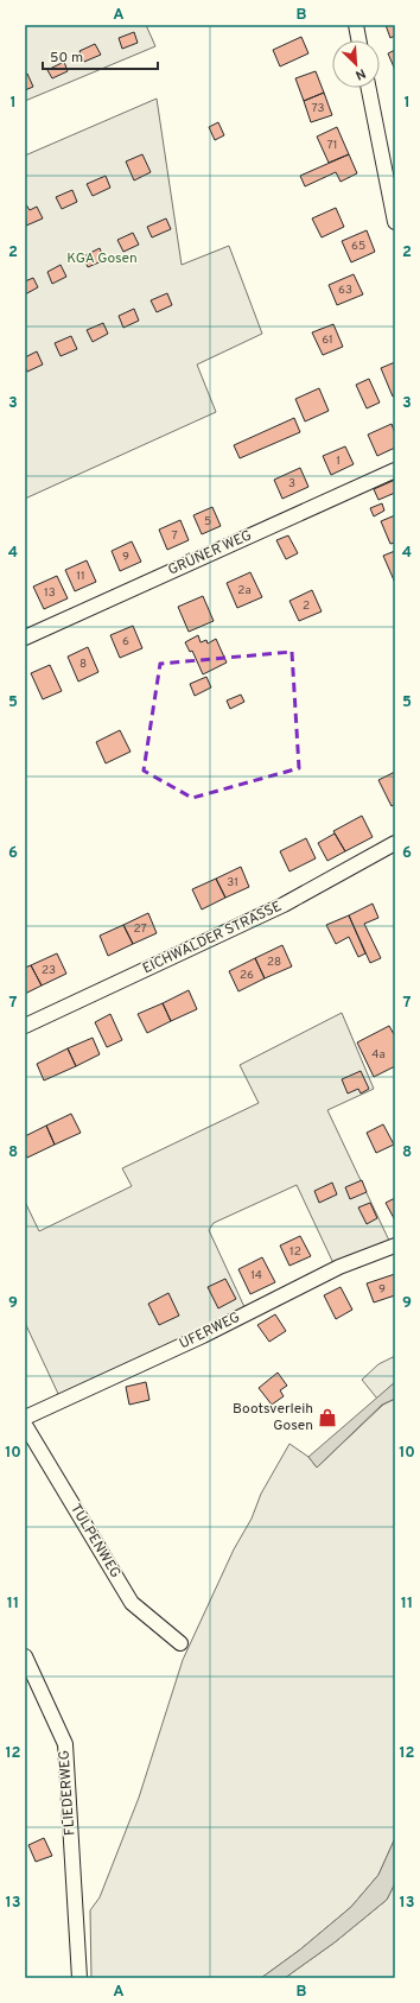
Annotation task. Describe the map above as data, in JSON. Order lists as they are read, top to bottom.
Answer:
{
  "streets": {
    "street": [
      "GRÜNER WEG",
      "EICHWALDER STRASSE",
      "UFERWEG",
      "TULPENWEG",
      "FLIEDERWEG"
    ]
  },
  "parks": ["KGA Gosen"],
  "places": {
    "shop": ["Bootsverleih Gosen"]
  },
  "house_numbers": [
    "73",
    "71",
    "65",
    "63",
    "61",
    "1",
    "3",
    "5",
    "7",
    "9",
    "11",
    "2a",
    "13",
    "2",
    "6",
    "8",
    "31",
    "27",
    "28",
    "23",
    "26",
    "4a",
    "12",
    "14",
    "9"
  ],
  "scale_bar": "50 m",
  "north": "bottom right",
  "grid": {
    "columns": ["A", "B"],
    "rows": [
      "1",
      "2",
      "3",
      "4",
      "5",
      "6",
      "7",
      "8",
      "9",
      "10",
      "11",
      "12",
      "13"
    ]
  }
}
